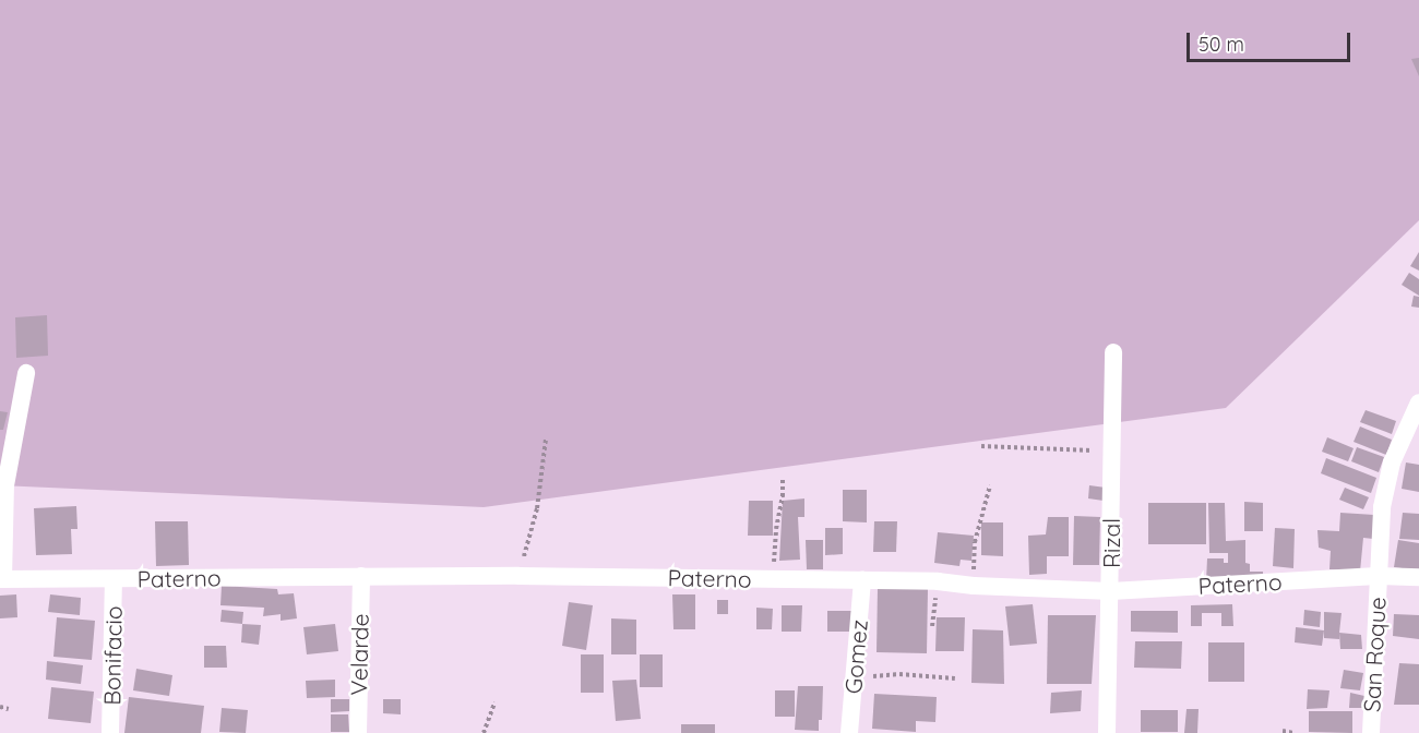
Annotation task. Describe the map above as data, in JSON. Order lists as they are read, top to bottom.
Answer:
{
  "streets": {
    "street": [
      "Rizal",
      "Paterno",
      "Velarde",
      "San Roque",
      "Bonifacio",
      "Gomez"
    ]
  },
  "crossings": [
    ["Rizal", "Paterno"],
    ["Paterno", "Velarde"],
    ["Paterno", "San Roque"],
    ["Paterno", "Bonifacio"],
    ["Paterno", "Gomez"]
  ],
  "scale_bar": "50 m"
}
